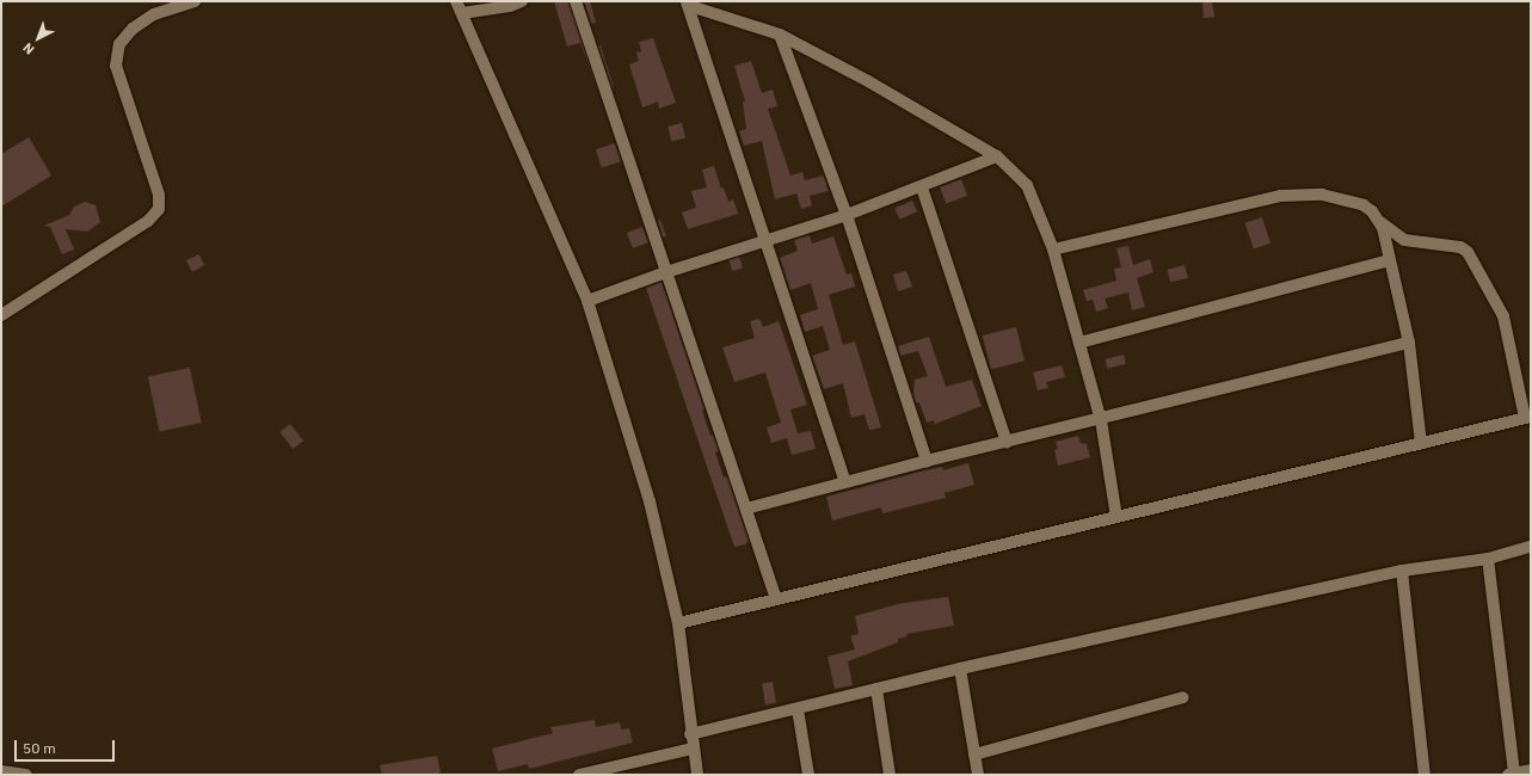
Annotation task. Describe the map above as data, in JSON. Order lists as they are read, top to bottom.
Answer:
{
  "scale_bar": "50 m",
  "north": "bottom left"
}
